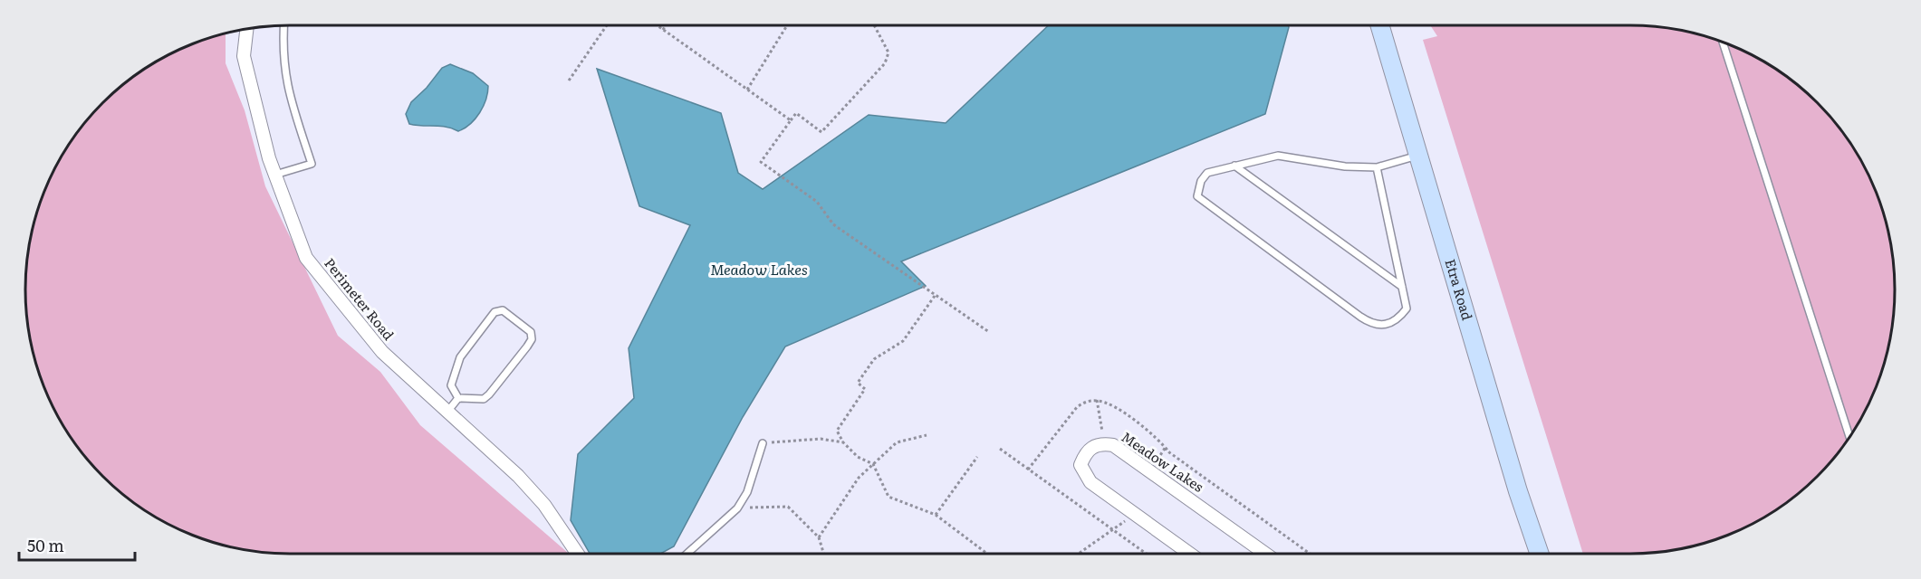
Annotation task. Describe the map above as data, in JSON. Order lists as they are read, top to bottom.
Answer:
{
  "streets": {
    "main road": ["Etra Road"],
    "street": ["Perimeter Road", "Meadow Lakes"]
  },
  "water": ["Meadow Lakes"],
  "scale_bar": "50 m"
}
